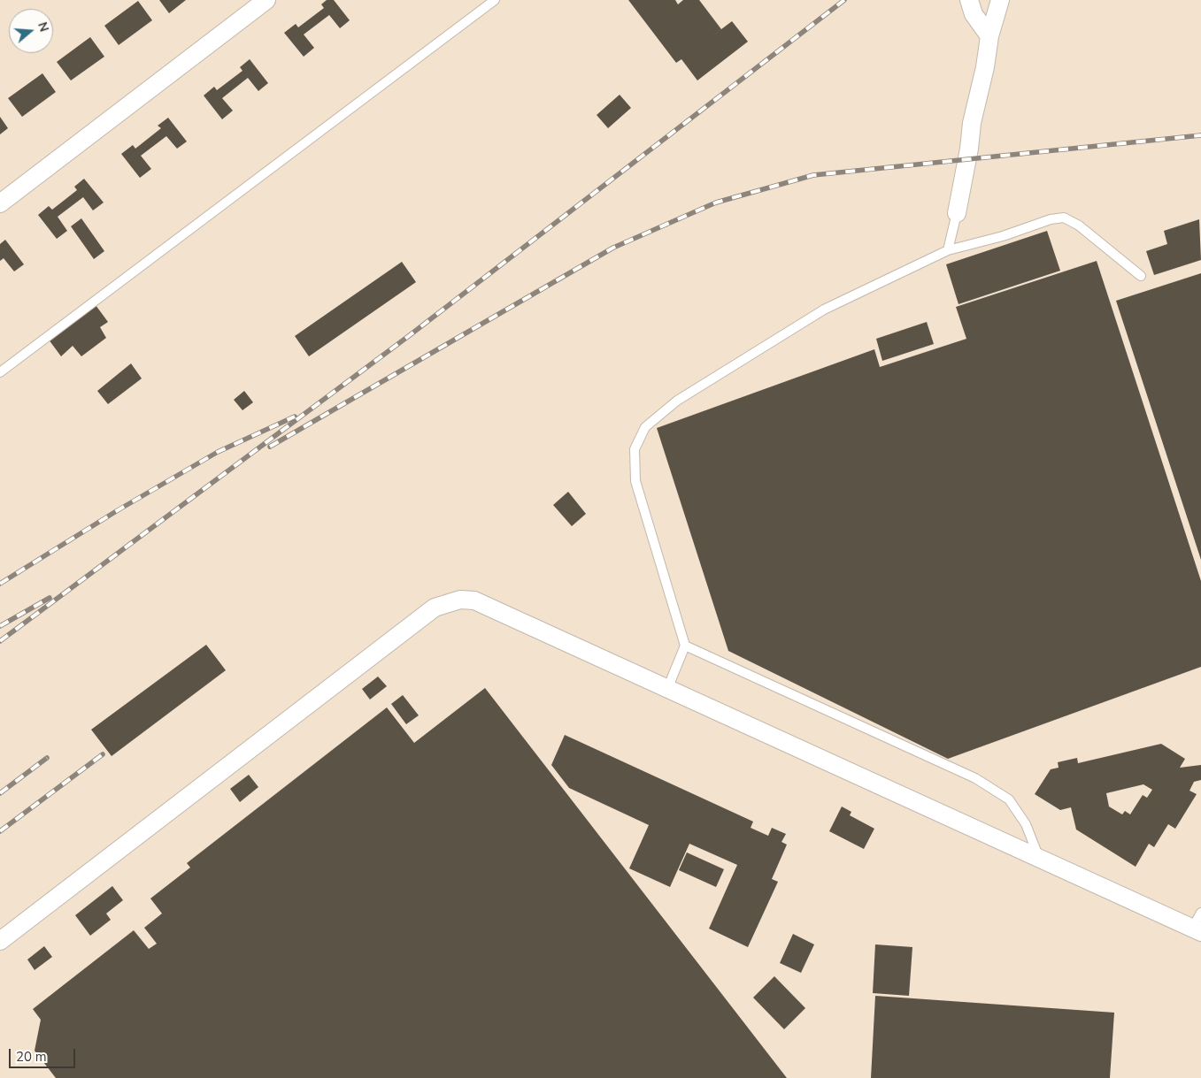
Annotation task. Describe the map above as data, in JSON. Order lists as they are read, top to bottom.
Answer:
{
  "scale_bar": "20 m",
  "north": "right"
}
